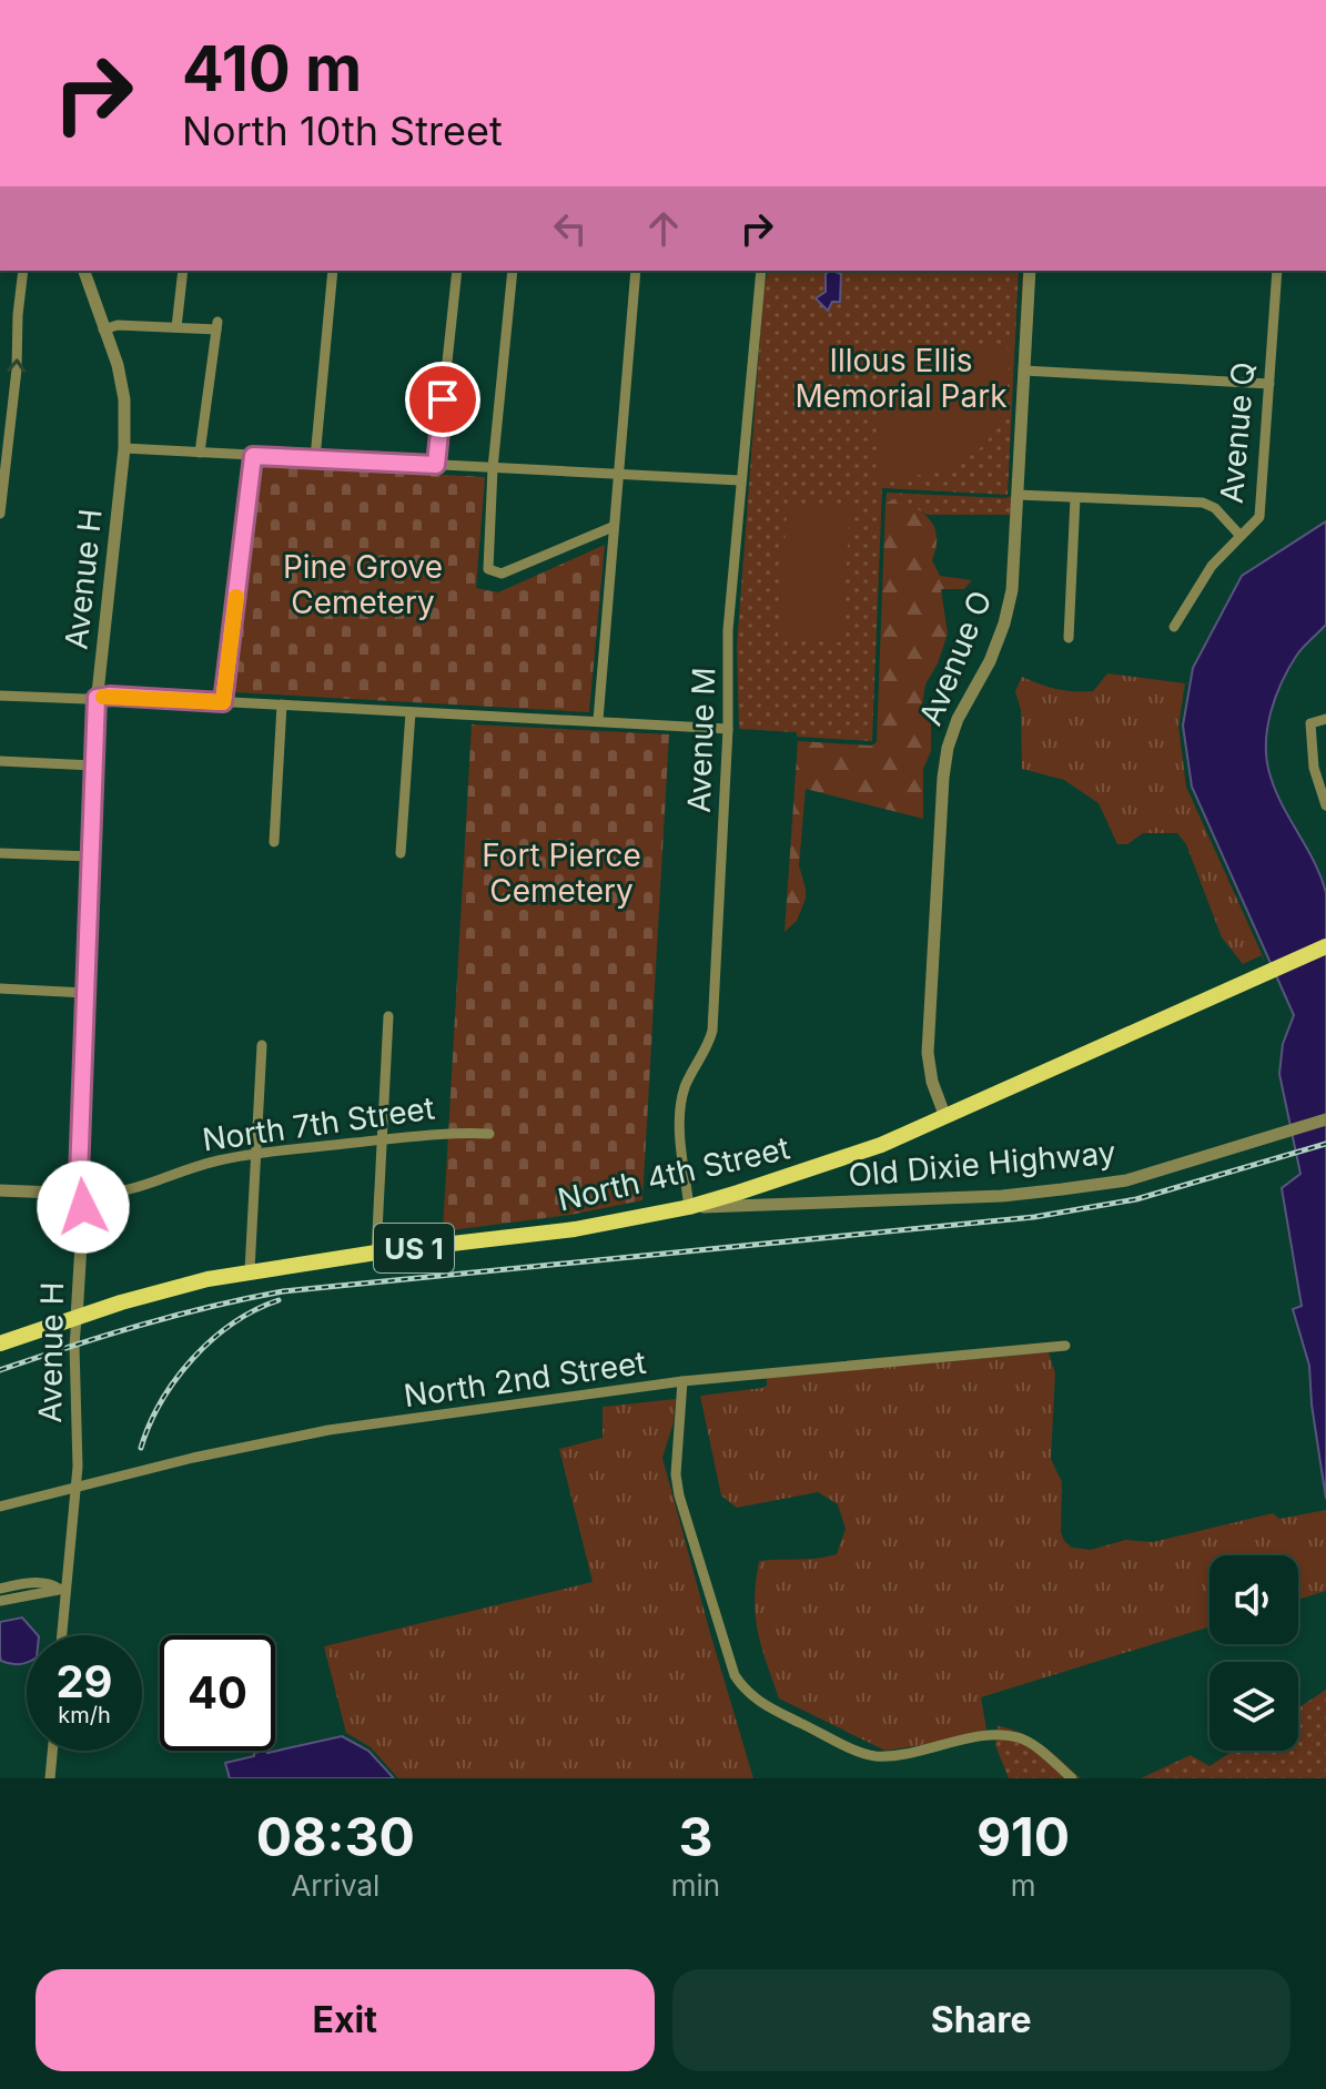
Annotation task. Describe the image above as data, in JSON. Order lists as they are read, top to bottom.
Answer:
{
  "streets": {
    "main road": ["North 4th Street", "US 1"],
    "street": [
      "Avenue Q",
      "Avenue H",
      "Avenue O",
      "Avenue M",
      "North 7th Street",
      "Old Dixie Highway",
      "North 2nd Street"
    ]
  },
  "crossings": [
    ["Avenue H", "North 7th Street"],
    ["Avenue H", "North 4th Street"],
    ["Avenue H", "North 2nd Street"],
    ["Avenue O", "North 4th Street"],
    ["Avenue M", "Old Dixie Highway"],
    ["Avenue M", "North 4th Street"],
    ["Old Dixie Highway", "North 4th Street"]
  ],
  "parks": ["Illous Ellis Memorial Park", "Pine Grove Cemetery", "Fort Pierce Cemetery"],
  "page": {
    "turn": ["410 m", "North 10th Street"],
    "speed": "29 km/h",
    "limit": "40",
    "eta": [
      "08:30",
      "Arrival",
      "3",
      "min",
      "910",
      "m"
    ],
    "buttons": ["Exit", "Share"]
  }
}
